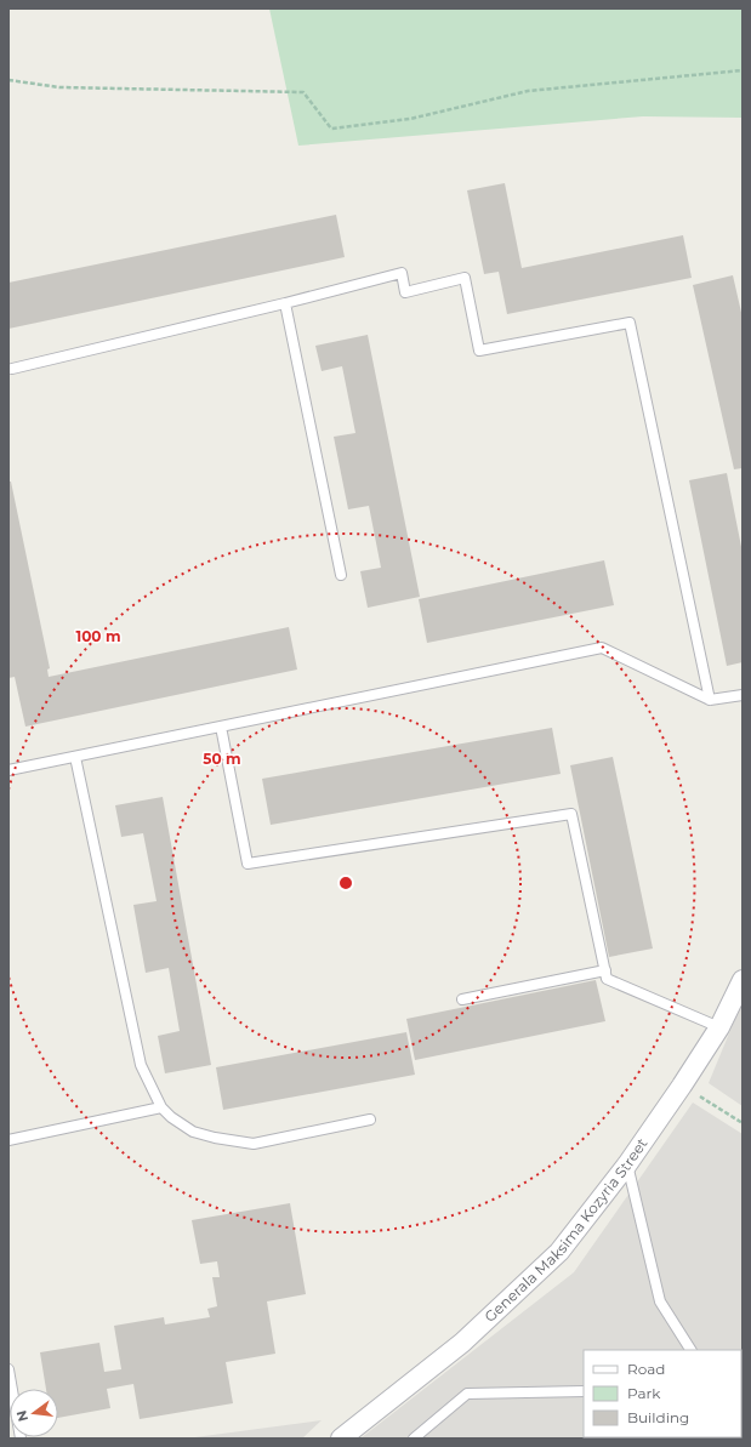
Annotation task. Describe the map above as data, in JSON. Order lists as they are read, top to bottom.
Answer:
{
  "streets": {
    "street": ["Generala Maksima Kozyria Street"]
  },
  "legend": ["Road", "Park", "Building"],
  "north": "left",
  "rings": ["100 m", "50 m"]
}
